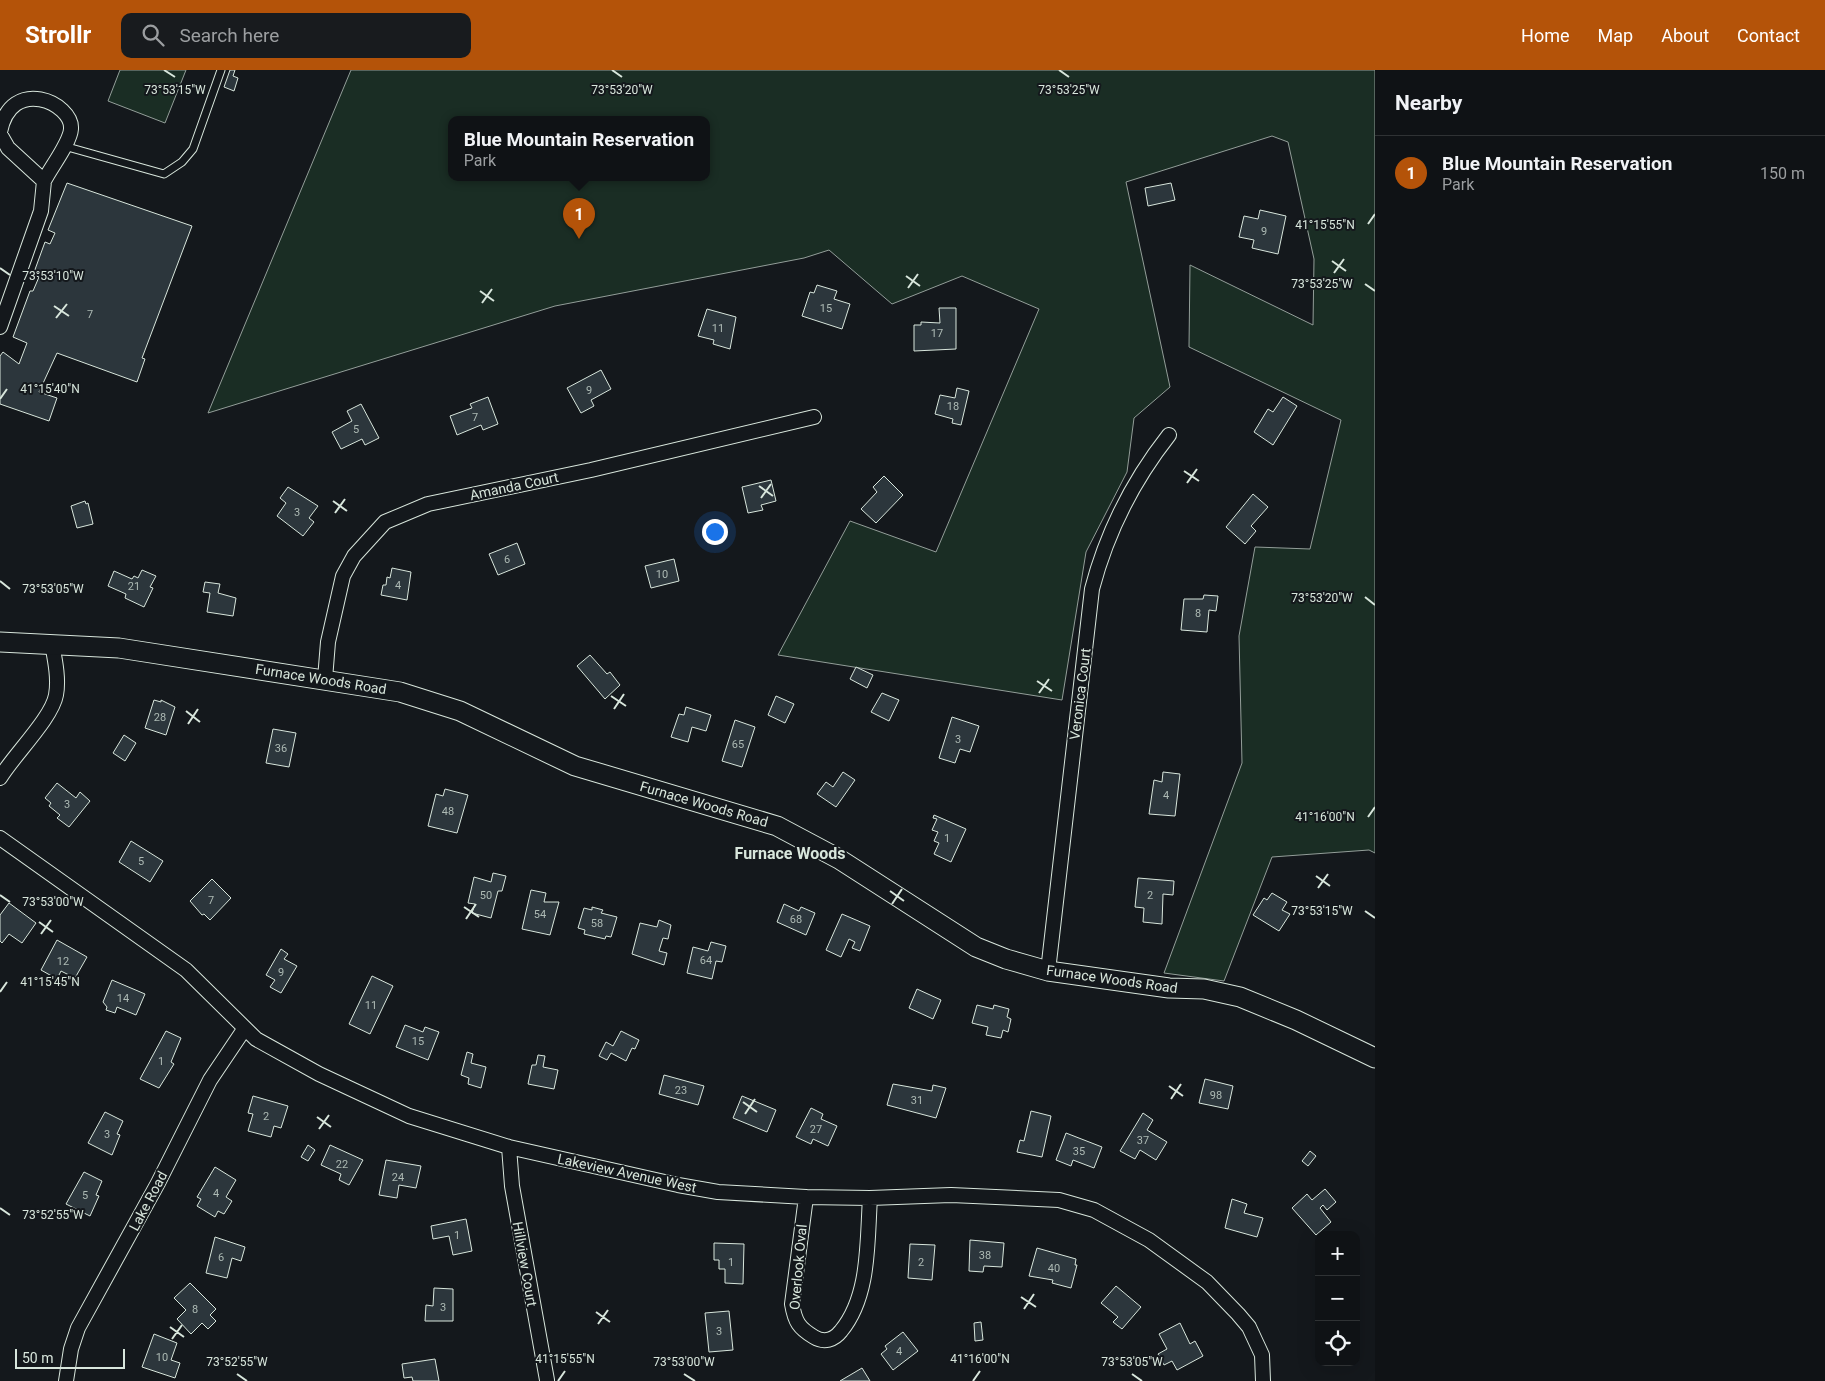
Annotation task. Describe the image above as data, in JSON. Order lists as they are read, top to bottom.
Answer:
{
  "streets": {
    "street": [
      "Amanda Court",
      "Furnace Woods Road",
      "Veronica Court",
      "Lakeview Avenue West",
      "Lake Road",
      "Hillview Court",
      "Overlook Oval"
    ]
  },
  "crossings": [
    ["Amanda Court", "Furnace Woods Road"],
    ["Furnace Woods Road", "Veronica Court"],
    ["Lakeview Avenue West", "Lake Road"],
    ["Lakeview Avenue West", "Hillview Court"],
    ["Lakeview Avenue West", "Overlook Oval"]
  ],
  "districts": ["Furnace Woods"],
  "house_numbers": [
    "9",
    "15",
    "7",
    "11",
    "17",
    "9",
    "18",
    "7",
    "5",
    "3",
    "6",
    "10",
    "4",
    "21",
    "8",
    "28",
    "3",
    "65",
    "36",
    "4",
    "3",
    "48",
    "1",
    "5",
    "50",
    "2",
    "7",
    "54",
    "68",
    "58",
    "64",
    "12",
    "9",
    "14",
    "11",
    "15",
    "1",
    "23",
    "98",
    "31",
    "2",
    "27",
    "3",
    "37",
    "35",
    "22",
    "24",
    "4",
    "5",
    "1",
    "38",
    "6",
    "1",
    "2",
    "40",
    "3",
    "8",
    "3",
    "4",
    "10"
  ],
  "scale_bar": "50 m",
  "page": {
    "header": "Strollr",
    "search": "Search here",
    "nav": [
      "Home",
      "Map",
      "About",
      "Contact"
    ],
    "heading": "Nearby",
    "popup": ["Blue Mountain Reservation", "Park"],
    "list": [
      {
        "mark": "1",
        "name": "Blue Mountain Reservation",
        "note": "Park",
        "value": "150 m"
      }
    ],
    "pins": "1",
    "map_buttons": ["+", "−"],
    "scale": "50 m"
  },
  "coordinates": [
    "73°53'15\"W",
    "73°53'20\"W",
    "73°53'25\"W",
    "41°15'55\"N",
    "73°53'10\"W",
    "41°15'40\"N",
    "73°53'05\"W",
    "41°16'00\"N",
    "73°53'00\"W",
    "41°15'45\"N",
    "73°52'55\"W"
  ]
}
